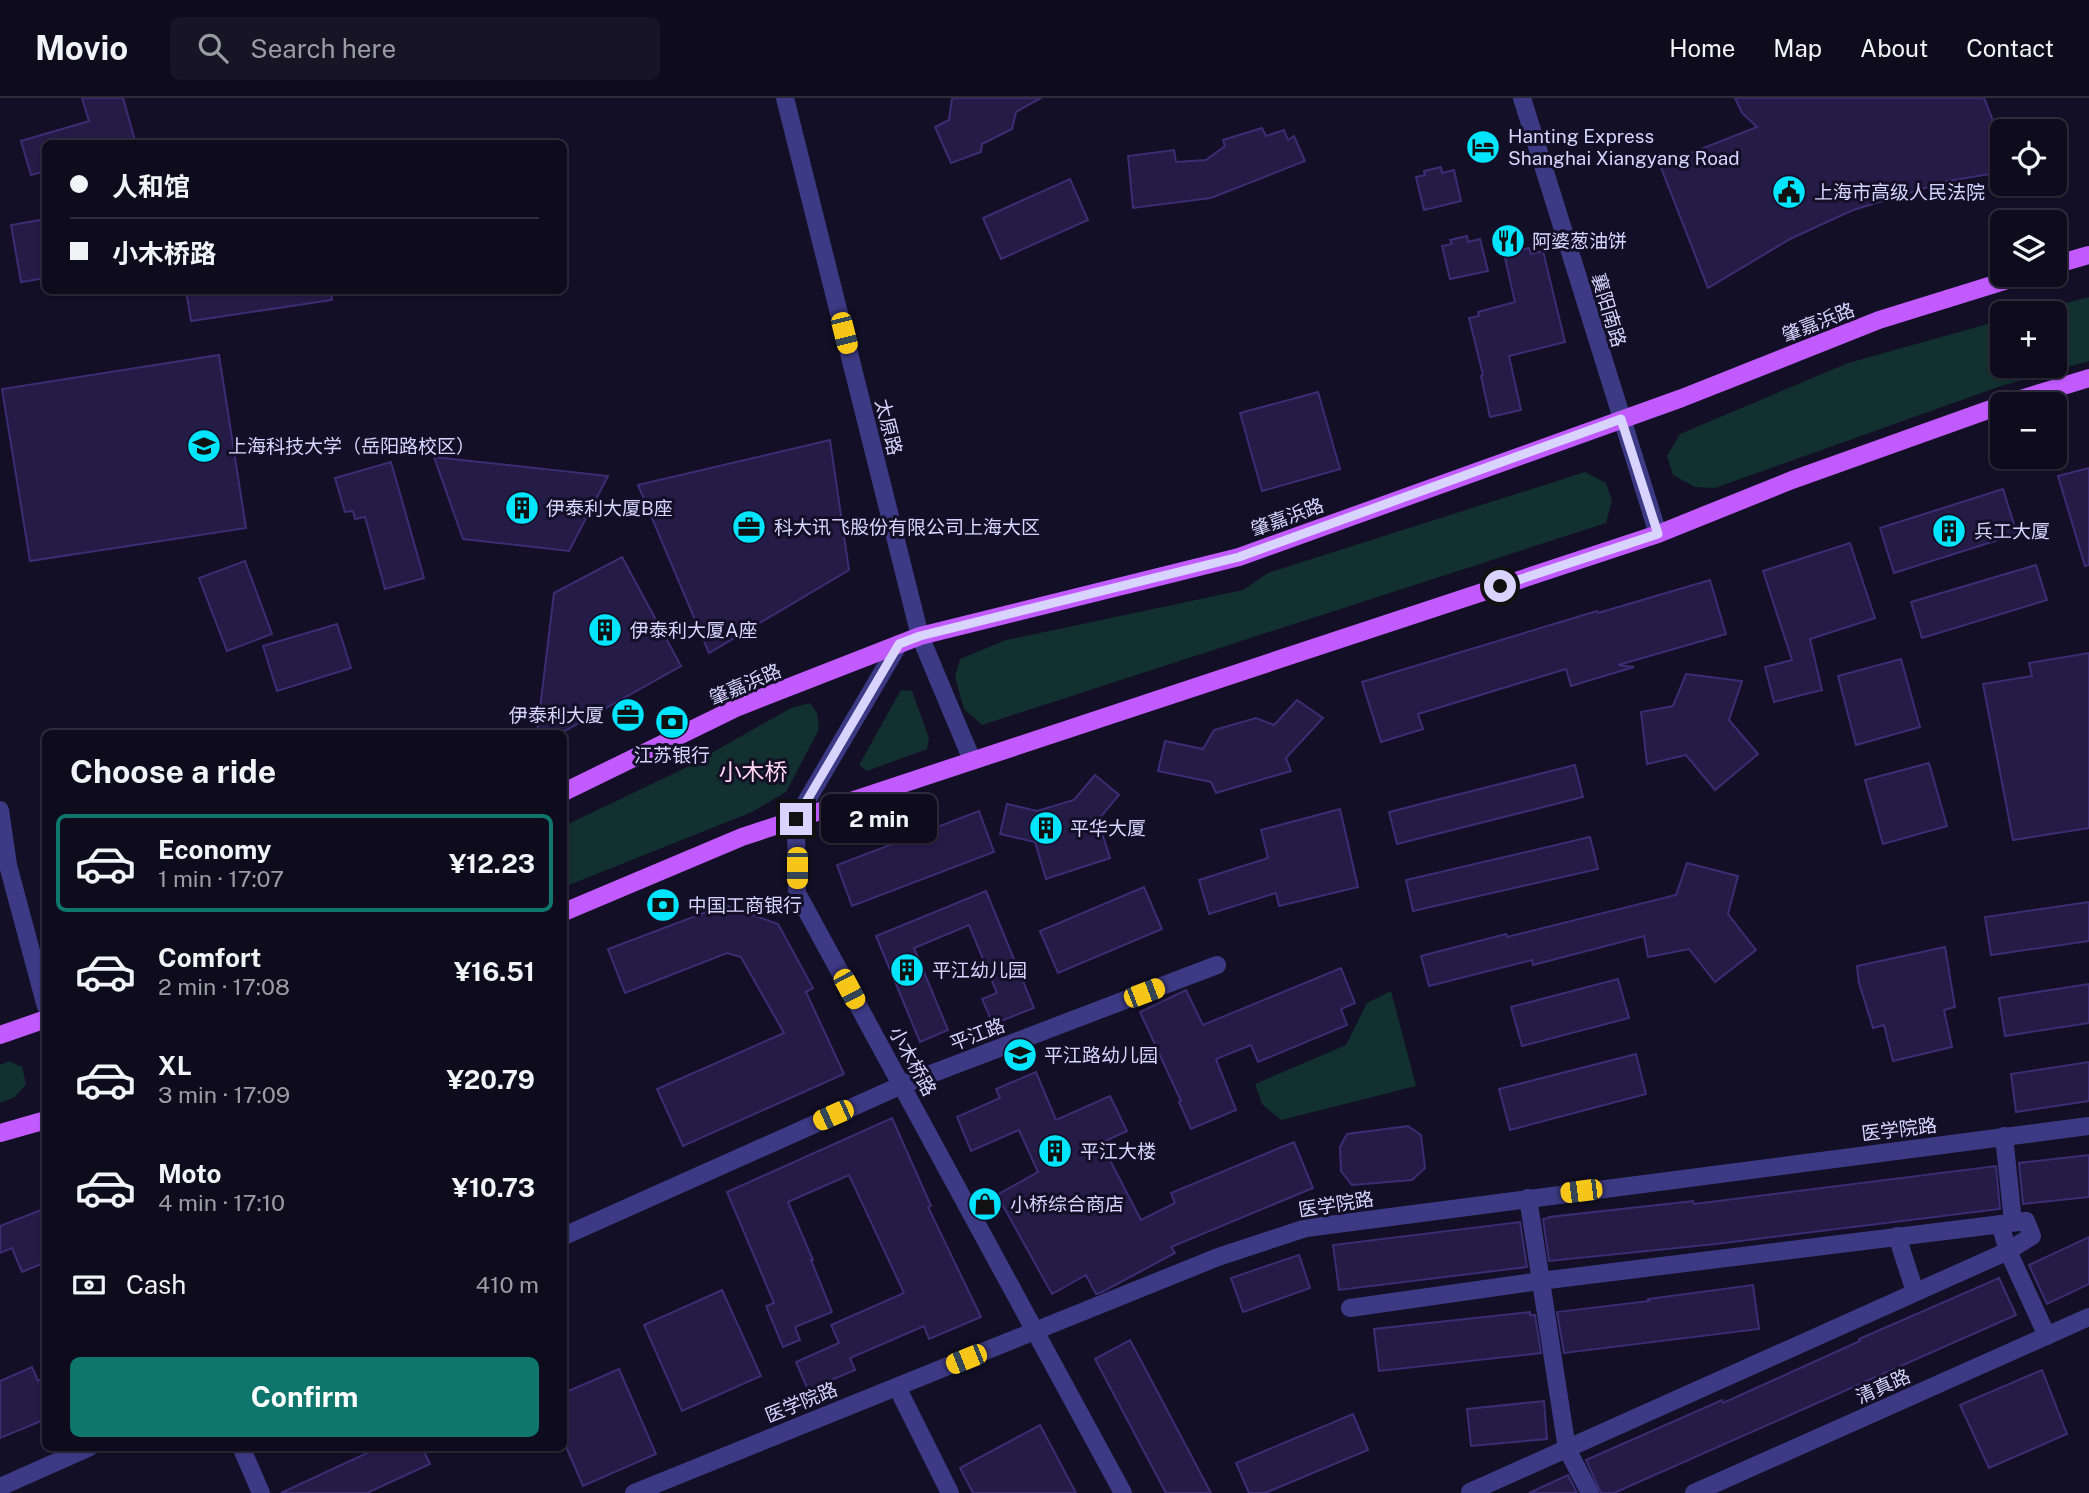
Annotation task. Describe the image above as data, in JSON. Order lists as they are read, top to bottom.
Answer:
{
  "streets": {
    "main road": ["肇嘉浜路"],
    "street": [
      "襄阳南路",
      "太原路",
      "平江路",
      "小木桥路",
      "医学院路",
      "清真路"
    ]
  },
  "crossings": [
    ["襄阳南路", "肇嘉浜路"],
    ["肇嘉浜路", "太原路"],
    ["平江路", "小木桥路"],
    ["小木桥路", "医学院路"]
  ],
  "districts": ["小木桥"],
  "places": {
    "hotel": ["Hanting Express Shanghai Xiangyang Road"],
    "public building": ["上海市高级人民法院"],
    "restaurant": ["阿婆葱油饼"],
    "school or university": ["上海科技大学（岳阳路校区）", "平江路幼儿园"],
    "building": [
      "伊泰利大厦B座",
      "兵工大厦",
      "伊泰利大厦A座",
      "平华大厦",
      "平江幼儿园",
      "平江大楼"
    ],
    "office": ["科大讯飞股份有限公司上海大区", "伊泰利大厦"],
    "bank": ["江苏银行", "中国工商银行"],
    "shop": ["小桥综合商店"]
  },
  "page": {
    "header": "Movio",
    "search": "Search here",
    "nav": [
      "Home",
      "Map",
      "About",
      "Contact"
    ],
    "map_buttons": ["+", "−"],
    "banner": ["人和馆", "小木桥路"],
    "heading": "Choose a ride",
    "bubble": "2 min",
    "list": [
      {
        "name": "Economy",
        "note": "1 min · 17:07",
        "value": "¥12.23"
      },
      {
        "name": "Comfort",
        "note": "2 min · 17:08",
        "value": "¥16.51"
      },
      {
        "name": "XL",
        "note": "3 min · 17:09",
        "value": "¥20.79"
      },
      {
        "name": "Moto",
        "note": "4 min · 17:10",
        "value": "¥10.73"
      }
    ],
    "pay": ["Cash", "410 m"],
    "buttons": "Confirm"
  }
}
